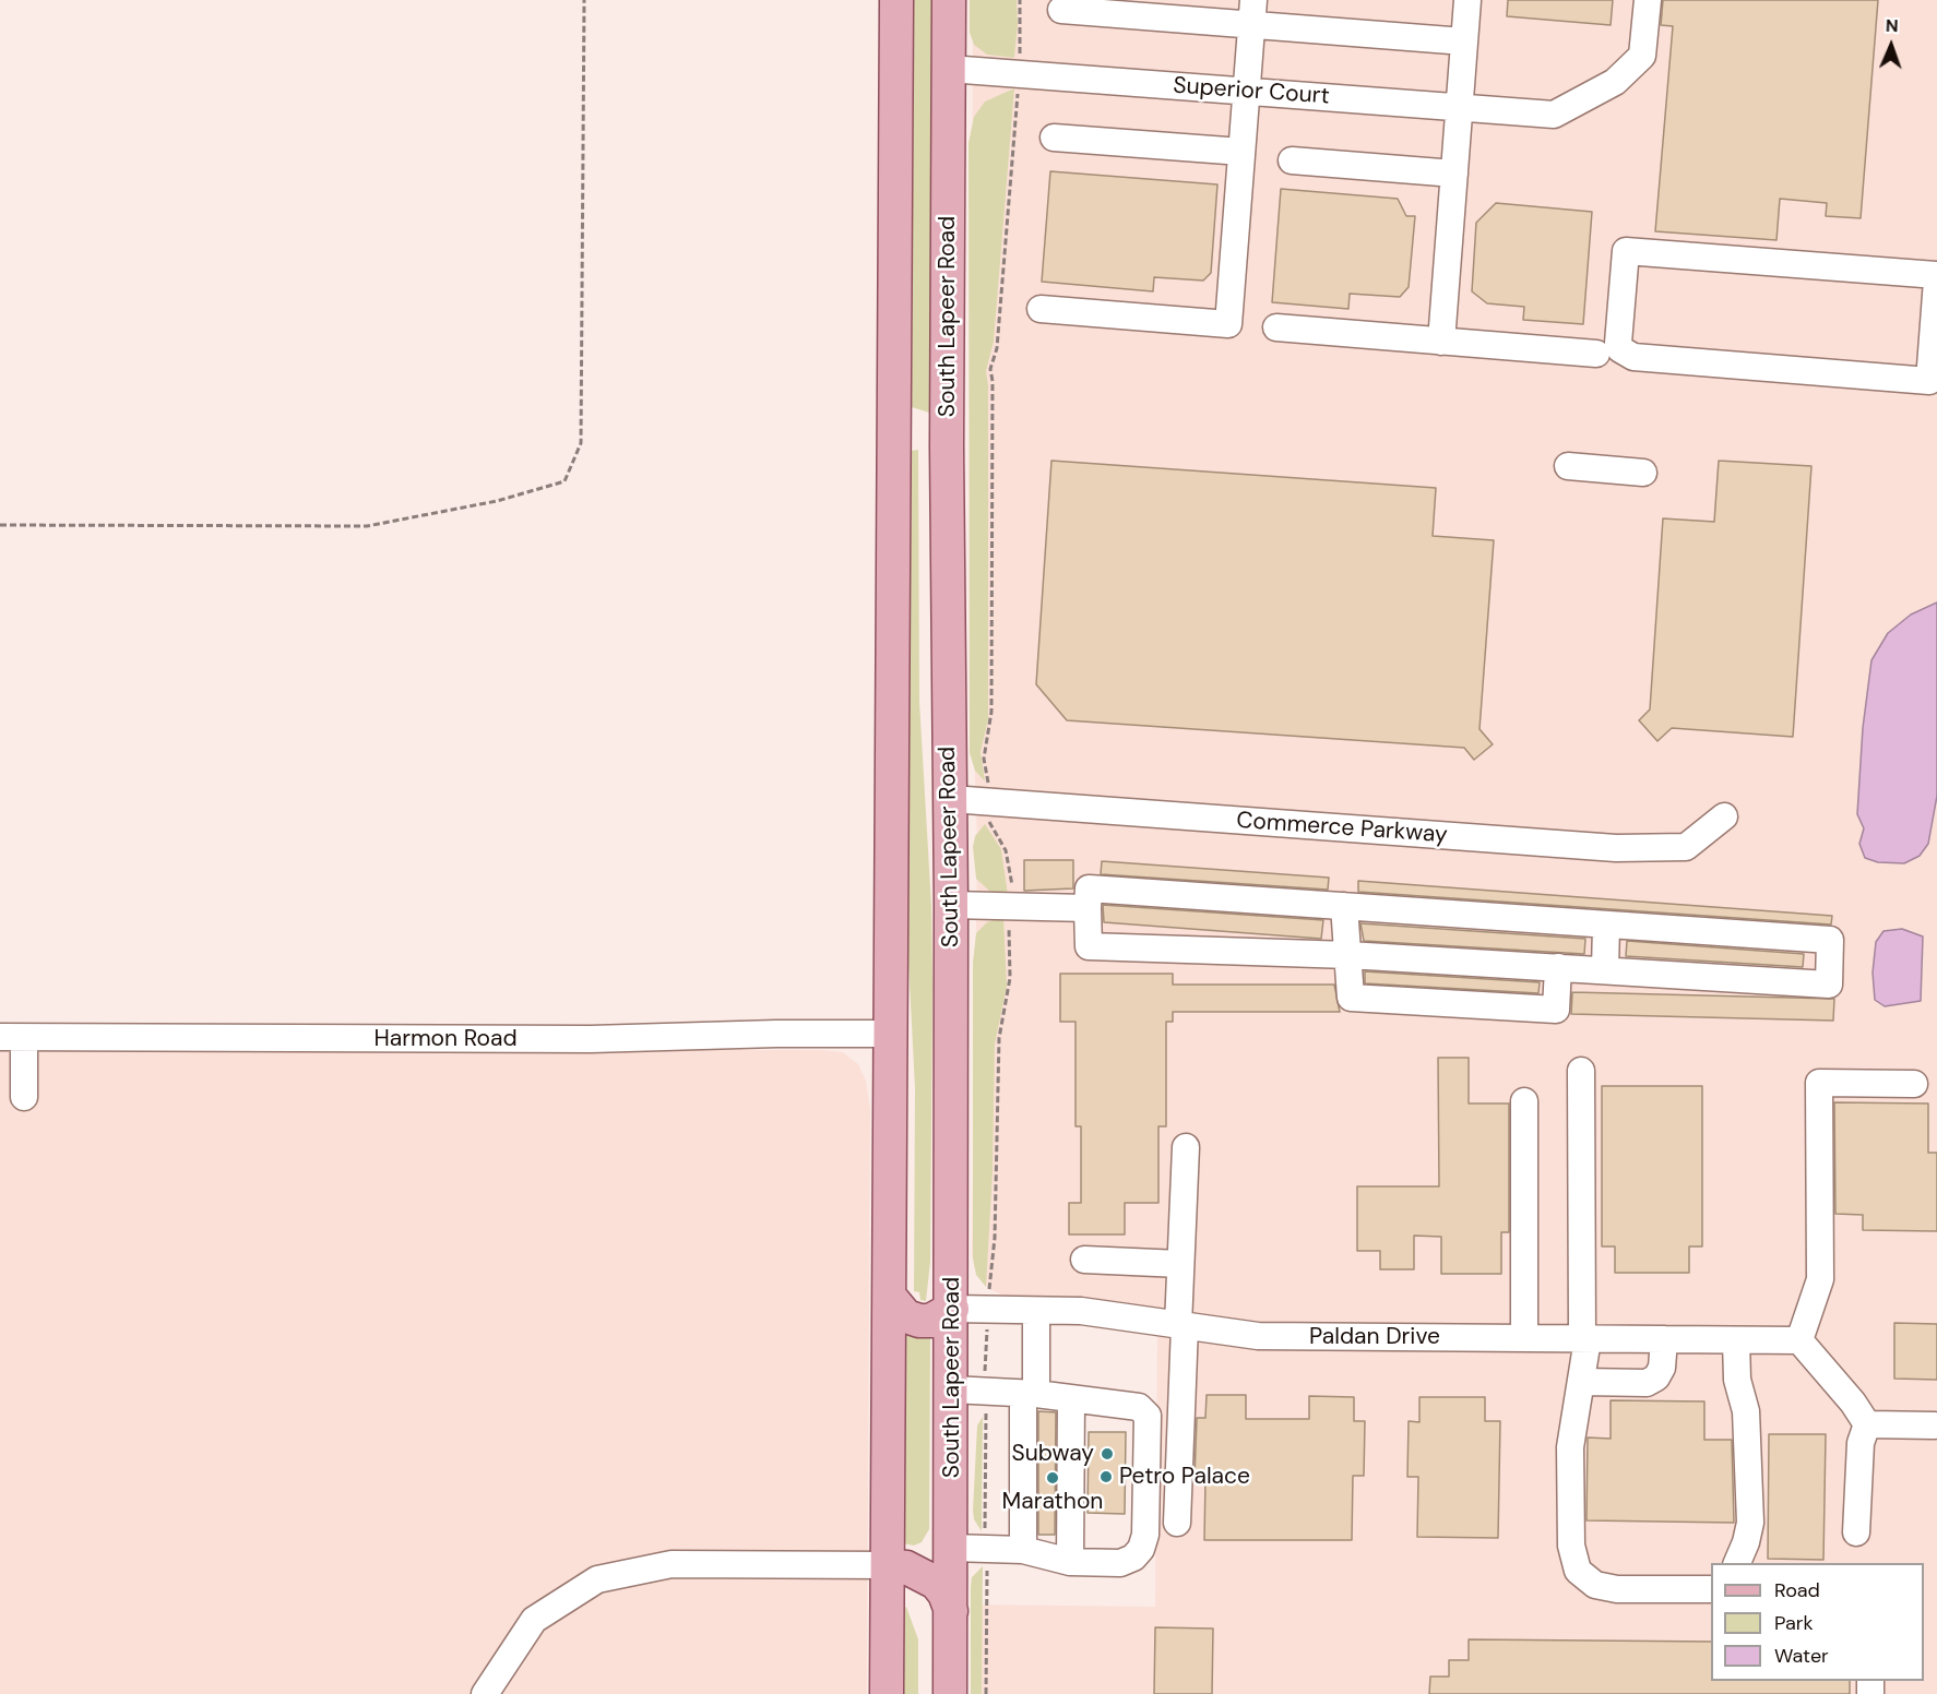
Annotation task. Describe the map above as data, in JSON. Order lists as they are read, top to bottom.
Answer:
{
  "streets": {
    "main road": ["South Lapeer Road"],
    "street": [
      "Superior Court",
      "Commerce Parkway",
      "Harmon Road",
      "Paldan Drive"
    ]
  },
  "crossings": [
    ["Superior Court", "South Lapeer Road"],
    ["South Lapeer Road", "Commerce Parkway"],
    ["South Lapeer Road", "Paldan Drive"]
  ],
  "places": ["Subway", "Petro Palace", "Marathon"],
  "legend": ["Road", "Park", "Water"],
  "north": "top"
}
